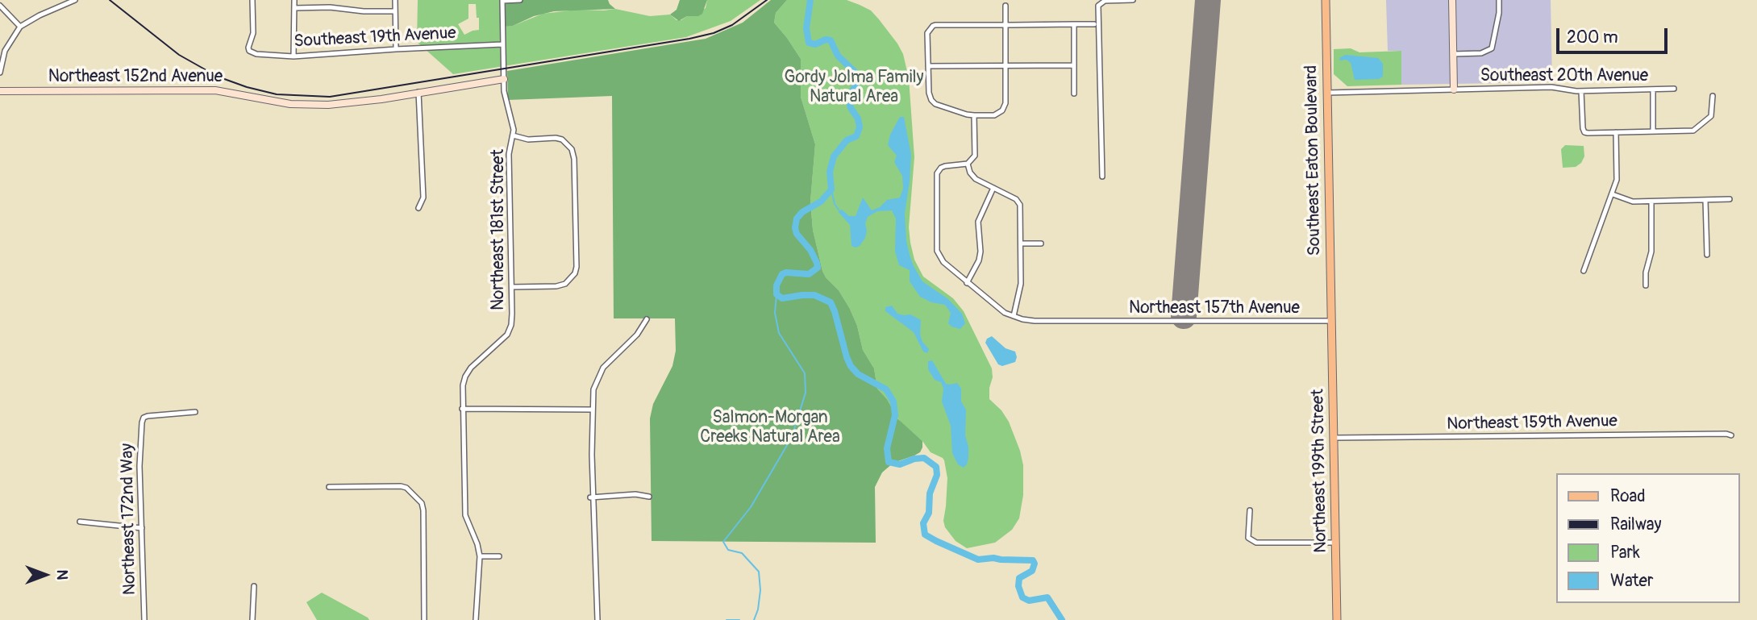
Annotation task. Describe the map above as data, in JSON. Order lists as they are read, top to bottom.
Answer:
{
  "streets": {
    "main road": ["Southeast Eaton Boulevard", "Northeast 199th Street"],
    "street": [
      "Southeast 19th Avenue",
      "Southeast 20th Avenue",
      "Northeast 152nd Avenue",
      "Northeast 181st Street",
      "Northeast 157th Avenue",
      "Northeast 159th Avenue",
      "Northeast 172nd Way"
    ]
  },
  "crossings": [
    ["Southeast 19th Avenue", "Northeast 181st Street"],
    ["Southeast 20th Avenue", "Southeast Eaton Boulevard"],
    ["Northeast 152nd Avenue", "Northeast 181st Street"],
    ["Southeast Eaton Boulevard", "Northeast 157th Avenue"],
    ["Southeast Eaton Boulevard", "Northeast 199th Street"],
    ["Northeast 157th Avenue", "Northeast 199th Street"],
    ["Northeast 159th Avenue", "Northeast 199th Street"]
  ],
  "parks": ["Gordy Jolma Family Natural Area", "Salmon-Morgan Creeks Natural Area"],
  "legend": [
    "Road",
    "Railway",
    "Park",
    "Water"
  ],
  "scale_bar": "200 m",
  "north": "right"
}
